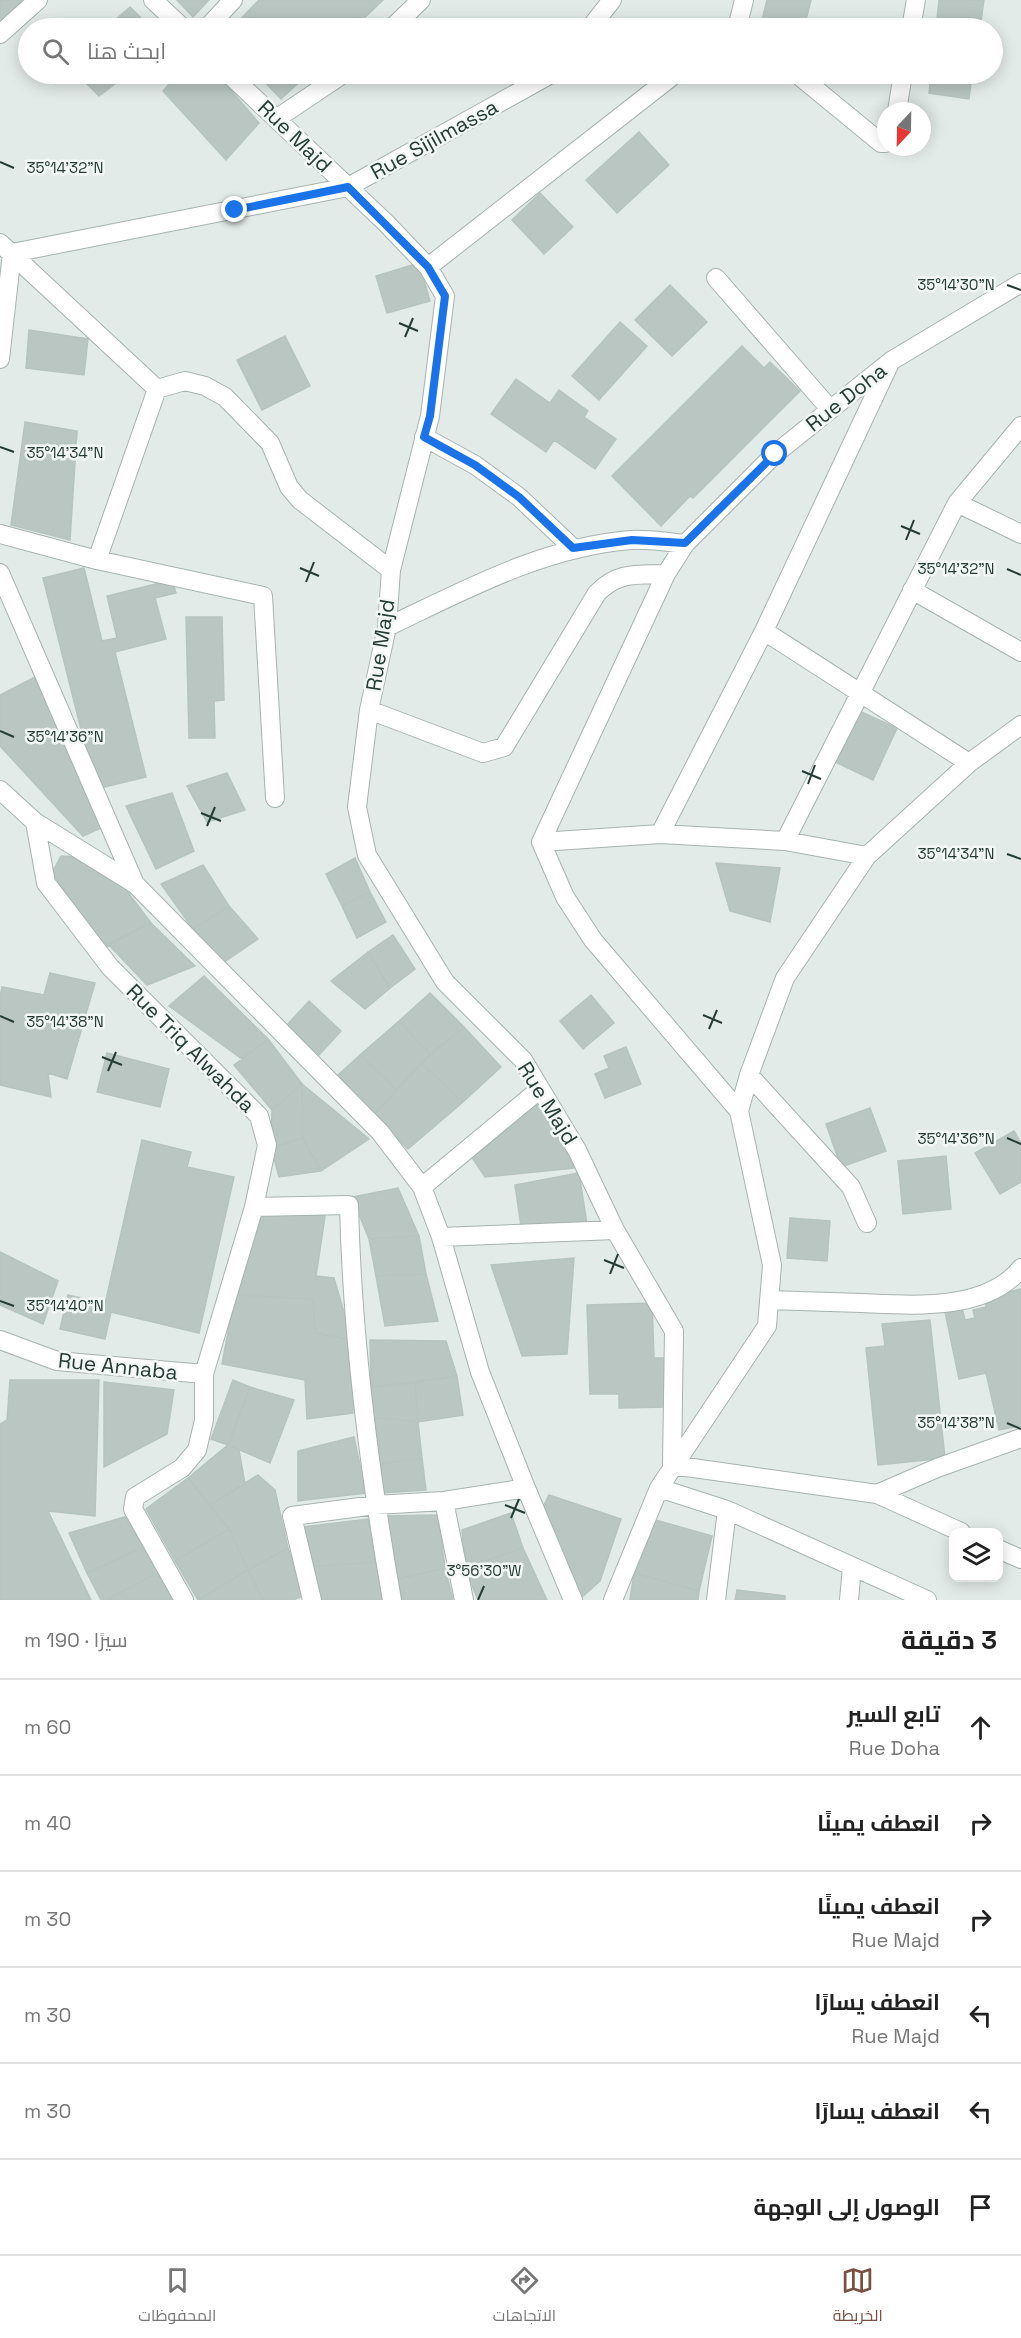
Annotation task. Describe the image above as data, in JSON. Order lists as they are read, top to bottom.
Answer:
{
  "streets": {
    "street": [
      "Rue Majd",
      "Rue Sijilmassa",
      "Rue Doha",
      "Rue Triq Alwahda",
      "Rue Annaba"
    ]
  },
  "crossings": [
    ["Rue Majd", "Rue Sijilmassa"],
    ["Rue Triq Alwahda", "Rue Annaba"]
  ],
  "north": "bottom",
  "page": {
    "search": "ابحث هنا",
    "heading": ["3 دقيقة", "سيرًا · 190 m"],
    "list": [
      ["تابع السير", "Rue Doha", "60 m"],
      ["انعطف يمينًا", "40 m"],
      ["انعطف يمينًا", "Rue Majd", "30 m"],
      ["انعطف يسارًا", "Rue Majd", "30 m"],
      ["انعطف يسارًا", "30 m"],
      "الوصول إلى الوجهة"
    ],
    "nav": ["الخريطة", "الاتجاهات", "المحفوظات"]
  },
  "coordinates": [
    "35°14'32\"N",
    "35°14'30\"N",
    "35°14'34\"N",
    "35°14'36\"N",
    "35°14'38\"N",
    "35°14'40\"N",
    "3°56'30\"W"
  ]
}
